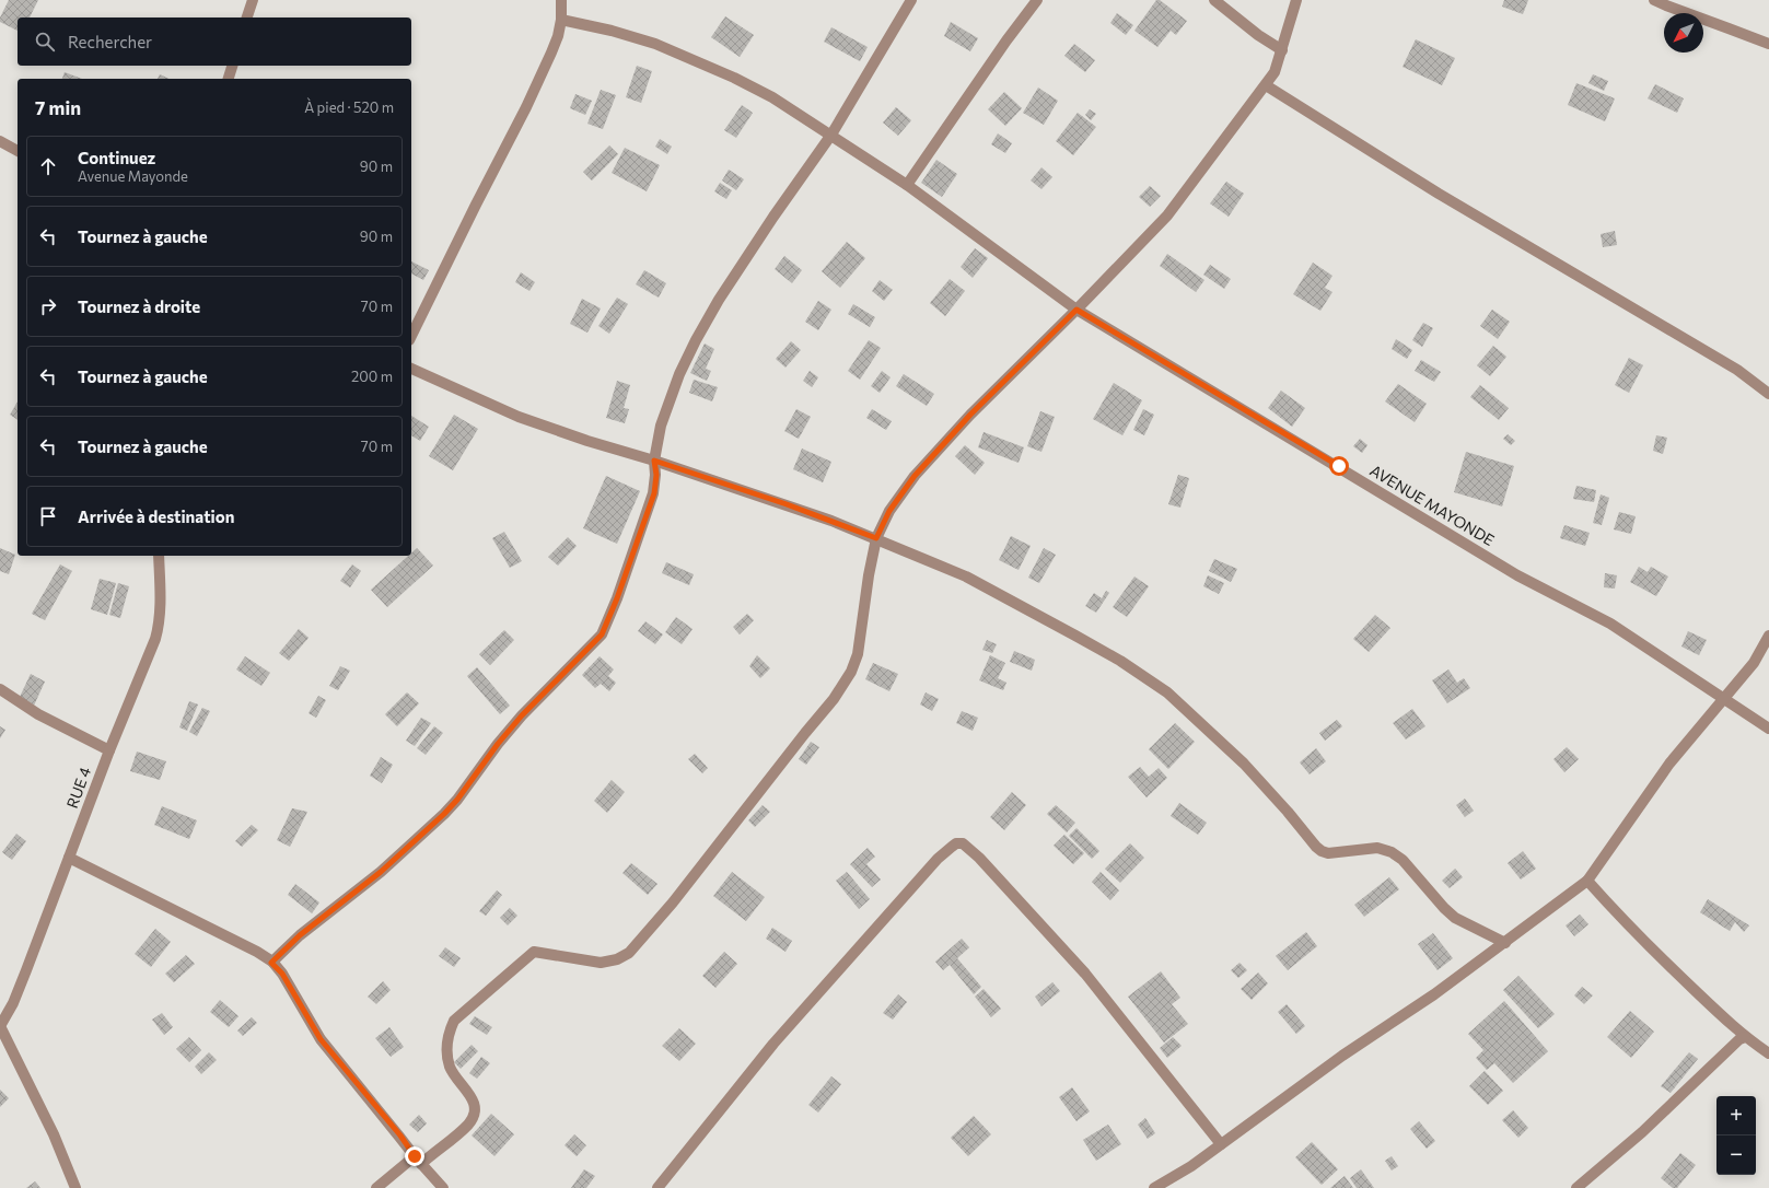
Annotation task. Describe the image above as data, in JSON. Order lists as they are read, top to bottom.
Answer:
{
  "streets": {
    "street": ["AVENUE MAYONDE", "RUE 4"]
  },
  "north": "bottom left",
  "page": {
    "search": "Rechercher",
    "heading": ["7 min", "À pied · 520 m"],
    "list": [
      ["Continuez", "Avenue Mayonde", "90 m"],
      ["Tournez à gauche", "90 m"],
      ["Tournez à droite", "70 m"],
      ["Tournez à gauche", "200 m"],
      ["Tournez à gauche", "70 m"],
      "Arrivée à destination"
    ],
    "map_buttons": ["+", "−"]
  }
}
